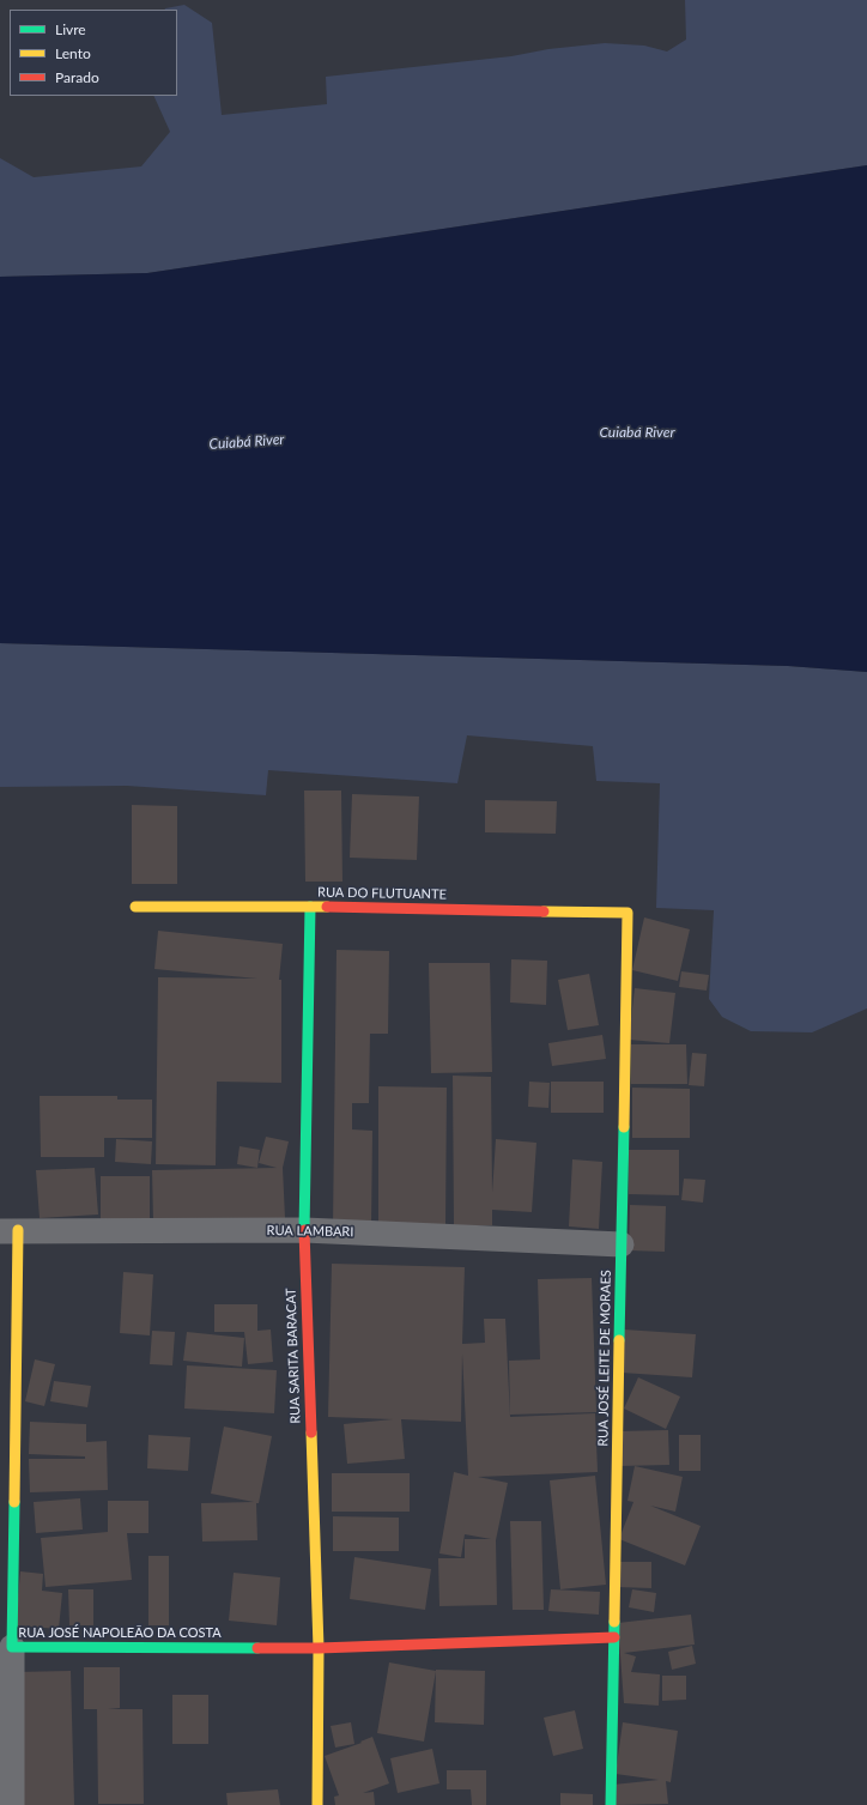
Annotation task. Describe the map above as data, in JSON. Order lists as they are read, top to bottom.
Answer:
{
  "streets": {
    "street": [
      "RUA DO FLUTUANTE",
      "RUA LAMBARI",
      "RUA SARITA BARACAT",
      "RUA JOSÉ LEITE DE MORAES",
      "RUA JOSÉ NAPOLEÃO DA COSTA"
    ]
  },
  "crossings": [
    ["RUA DO FLUTUANTE", "RUA SARITA BARACAT"],
    ["RUA DO FLUTUANTE", "RUA JOSÉ LEITE DE MORAES"],
    ["RUA LAMBARI", "RUA SARITA BARACAT"],
    ["RUA LAMBARI", "RUA JOSÉ LEITE DE MORAES"],
    ["RUA LAMBARI", "RUA JOSÉ NAPOLEÃO DA COSTA"],
    ["RUA SARITA BARACAT", "RUA JOSÉ NAPOLEÃO DA COSTA"],
    ["RUA JOSÉ LEITE DE MORAES", "RUA JOSÉ NAPOLEÃO DA COSTA"]
  ],
  "water": ["Cuiabá River"],
  "legend": ["Livre", "Lento", "Parado"]
}
